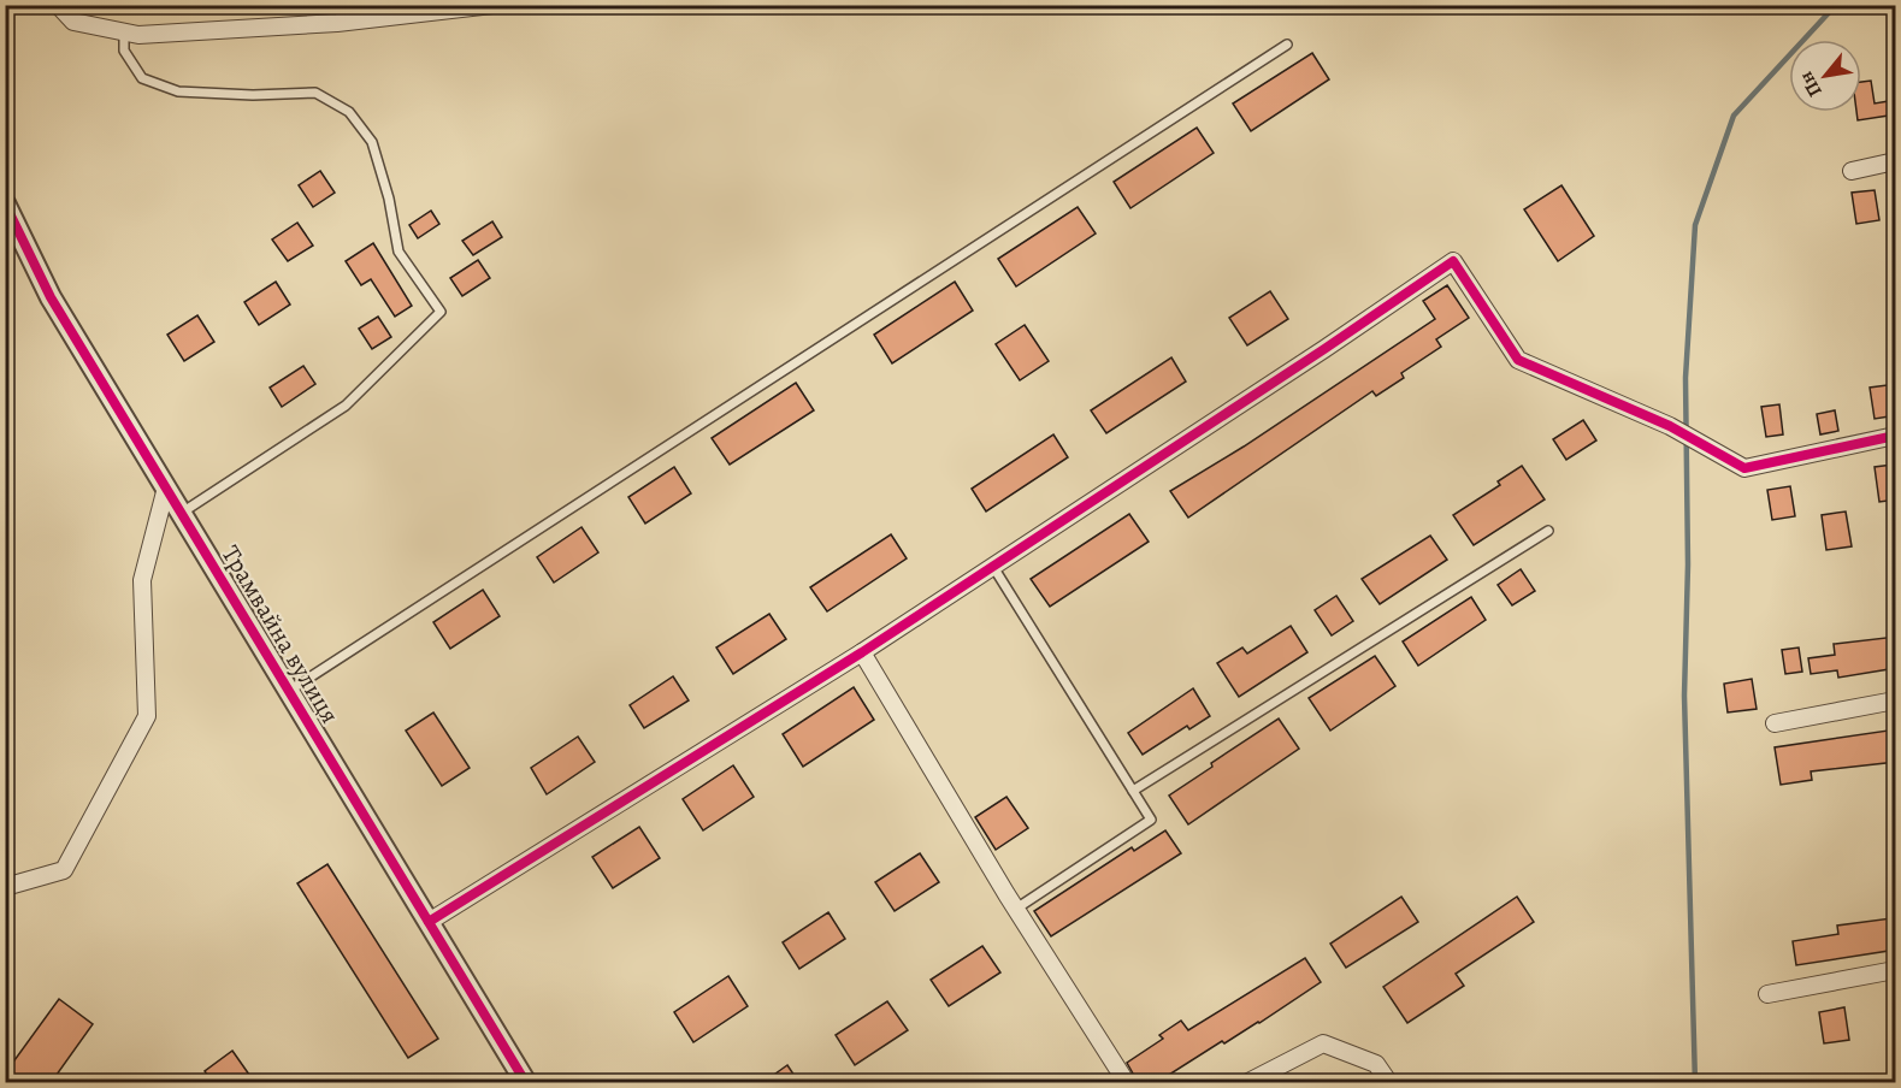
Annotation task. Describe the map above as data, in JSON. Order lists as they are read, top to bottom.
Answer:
{
  "streets": {
    "street": ["Трамвайна вулиця"]
  },
  "north": "bottom left"
}
